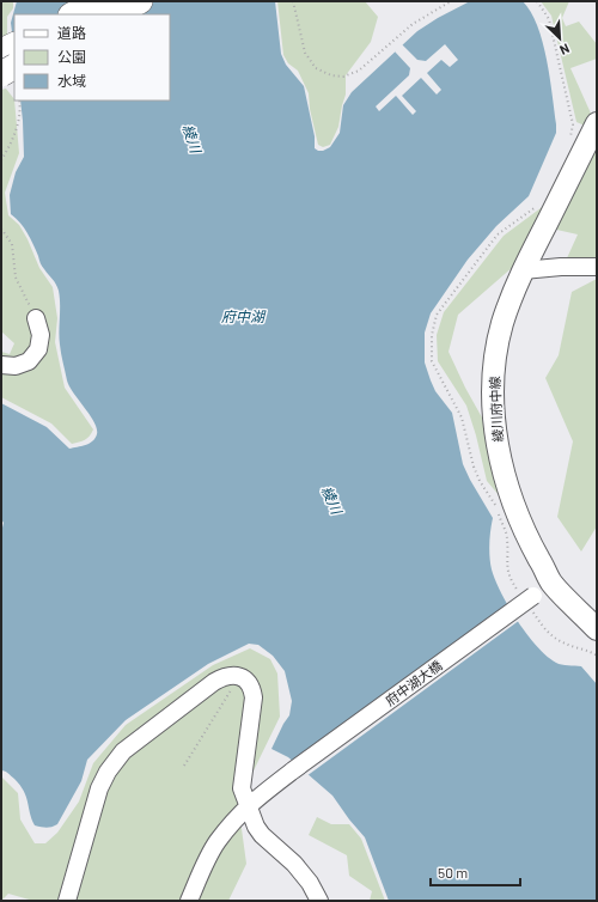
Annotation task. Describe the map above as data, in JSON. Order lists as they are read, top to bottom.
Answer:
{
  "streets": {
    "main road": ["綾川府中線"],
    "street": ["府中湖大橋"]
  },
  "crossings": [
    ["綾川府中線", "府中湖大橋"]
  ],
  "water": ["綾川", "府中湖"],
  "legend": ["道路", "公園", "水域"],
  "scale_bar": "50 m",
  "north": "bottom right"
}
